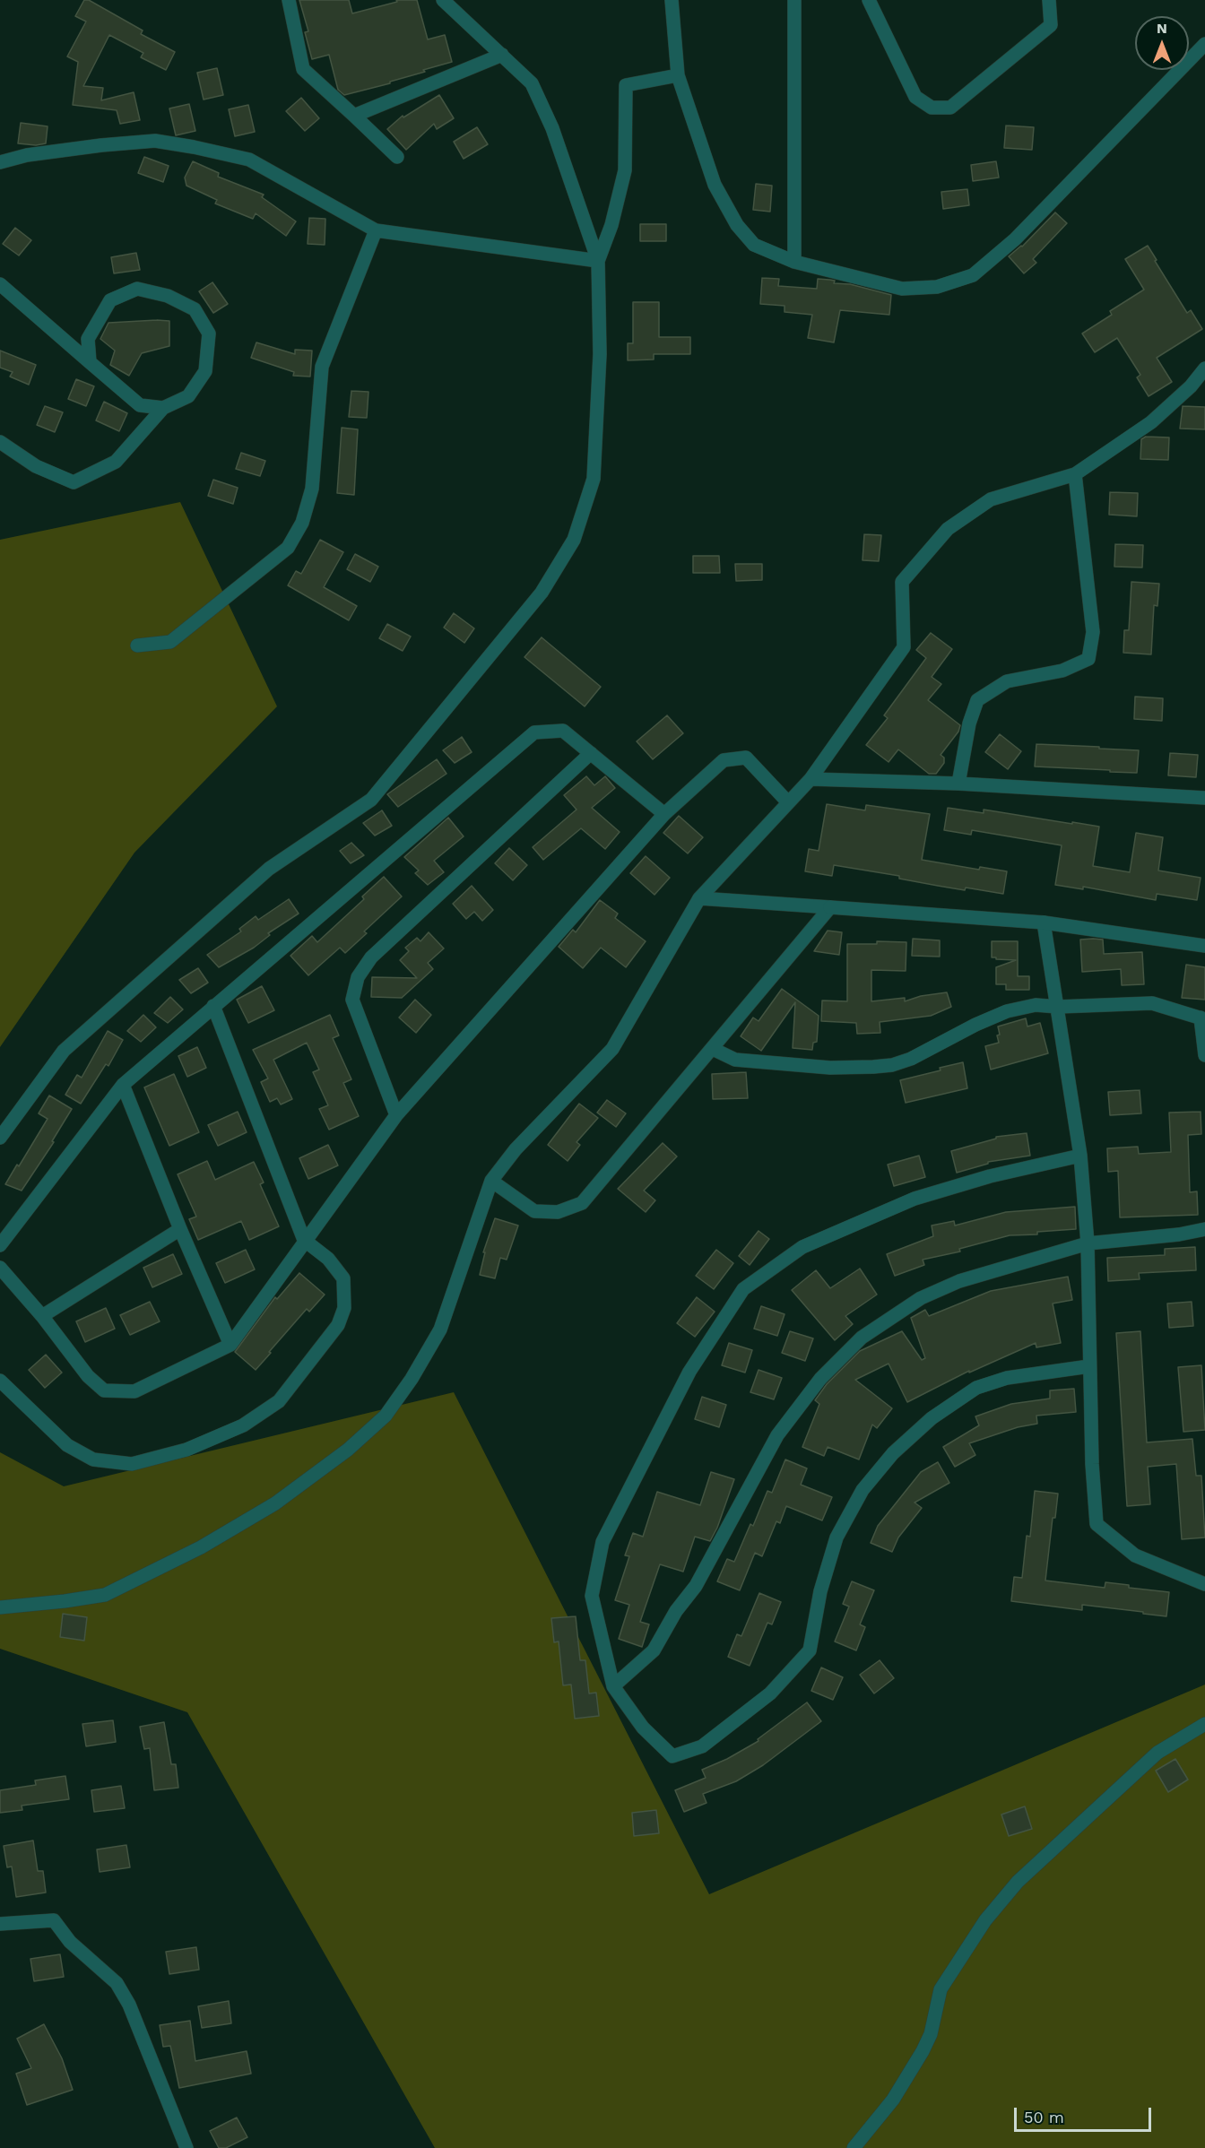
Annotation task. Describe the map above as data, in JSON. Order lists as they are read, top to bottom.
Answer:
{
  "scale_bar": "50 m",
  "north": "top"
}
